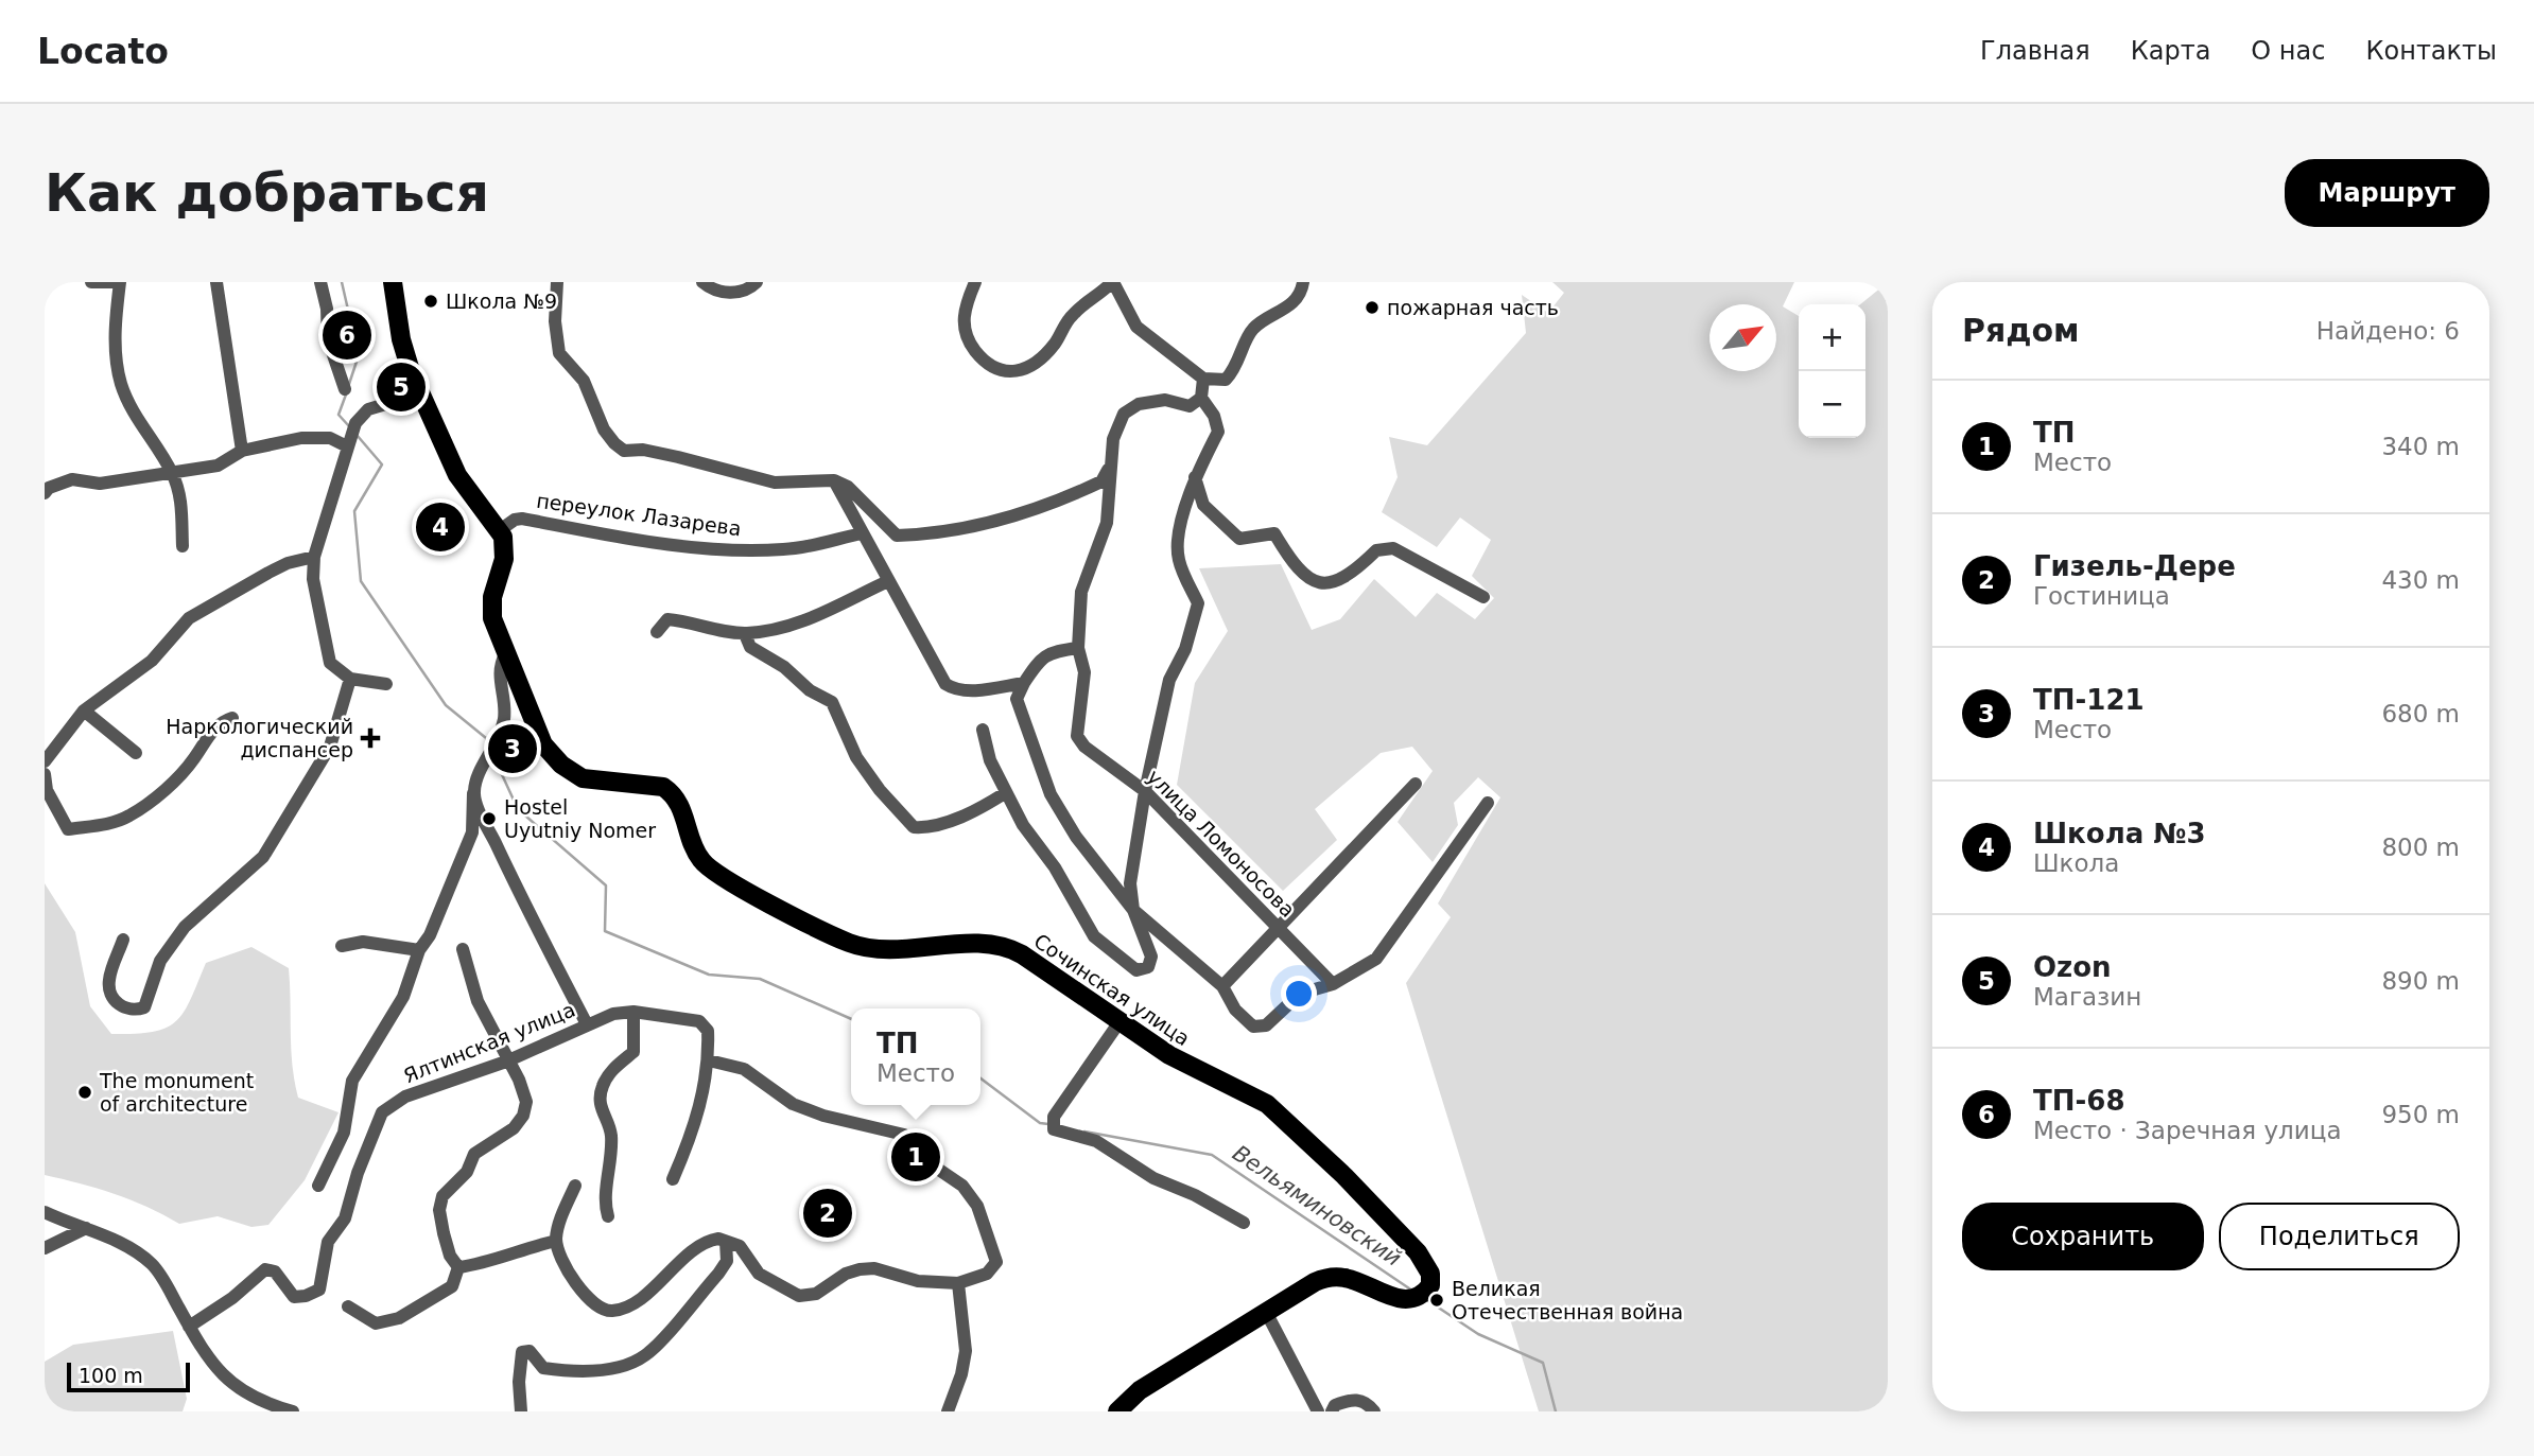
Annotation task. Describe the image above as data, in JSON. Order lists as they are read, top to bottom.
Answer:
{
  "streets": {
    "highway": ["Сочинская улица"],
    "street": ["переулок Лазарева", "улица Ломоносова", "Ялтинская улица"]
  },
  "crossings": [
    ["переулок Лазарева", "Сочинская улица"]
  ],
  "water": ["Вельяминовский"],
  "places": {
    "other": [
      "Школа №9",
      "пожарная часть",
      "Hostel Uyutniy Nomer",
      "The monument of architecture",
      "Великая Отечественная война"
    ],
    "health": ["Наркологический диспансер"]
  },
  "scale_bar": "100 m",
  "north": "top right",
  "page": {
    "header": "Locato",
    "nav": [
      "Главная",
      "Карта",
      "О нас",
      "Контакты"
    ],
    "buttons": [
      "Маршрут",
      ["Сохранить", "Поделиться"]
    ],
    "title": "Как добраться",
    "heading": ["Рядом", "Найдено: 6"],
    "map_buttons": ["+", "−"],
    "pins": [
      "6",
      "5",
      "4",
      "3",
      "1",
      "2"
    ],
    "list": [
      {
        "mark": "1",
        "name": "ТП",
        "note": "Место",
        "value": "340 m"
      },
      {
        "mark": "2",
        "name": "Гизель-Дере",
        "note": "Гостиница",
        "value": "430 m"
      },
      {
        "mark": "3",
        "name": "ТП-121",
        "note": "Место",
        "value": "680 m"
      },
      {
        "mark": "4",
        "name": "Школа №3",
        "note": "Школа",
        "value": "800 m"
      },
      {
        "mark": "5",
        "name": "Ozon",
        "note": "Магазин",
        "value": "890 m"
      },
      {
        "mark": "6",
        "name": "ТП-68",
        "note": "Место · Заречная улица",
        "value": "950 m"
      }
    ],
    "popup": ["ТП", "Место"],
    "scale": "100 m"
  }
}
